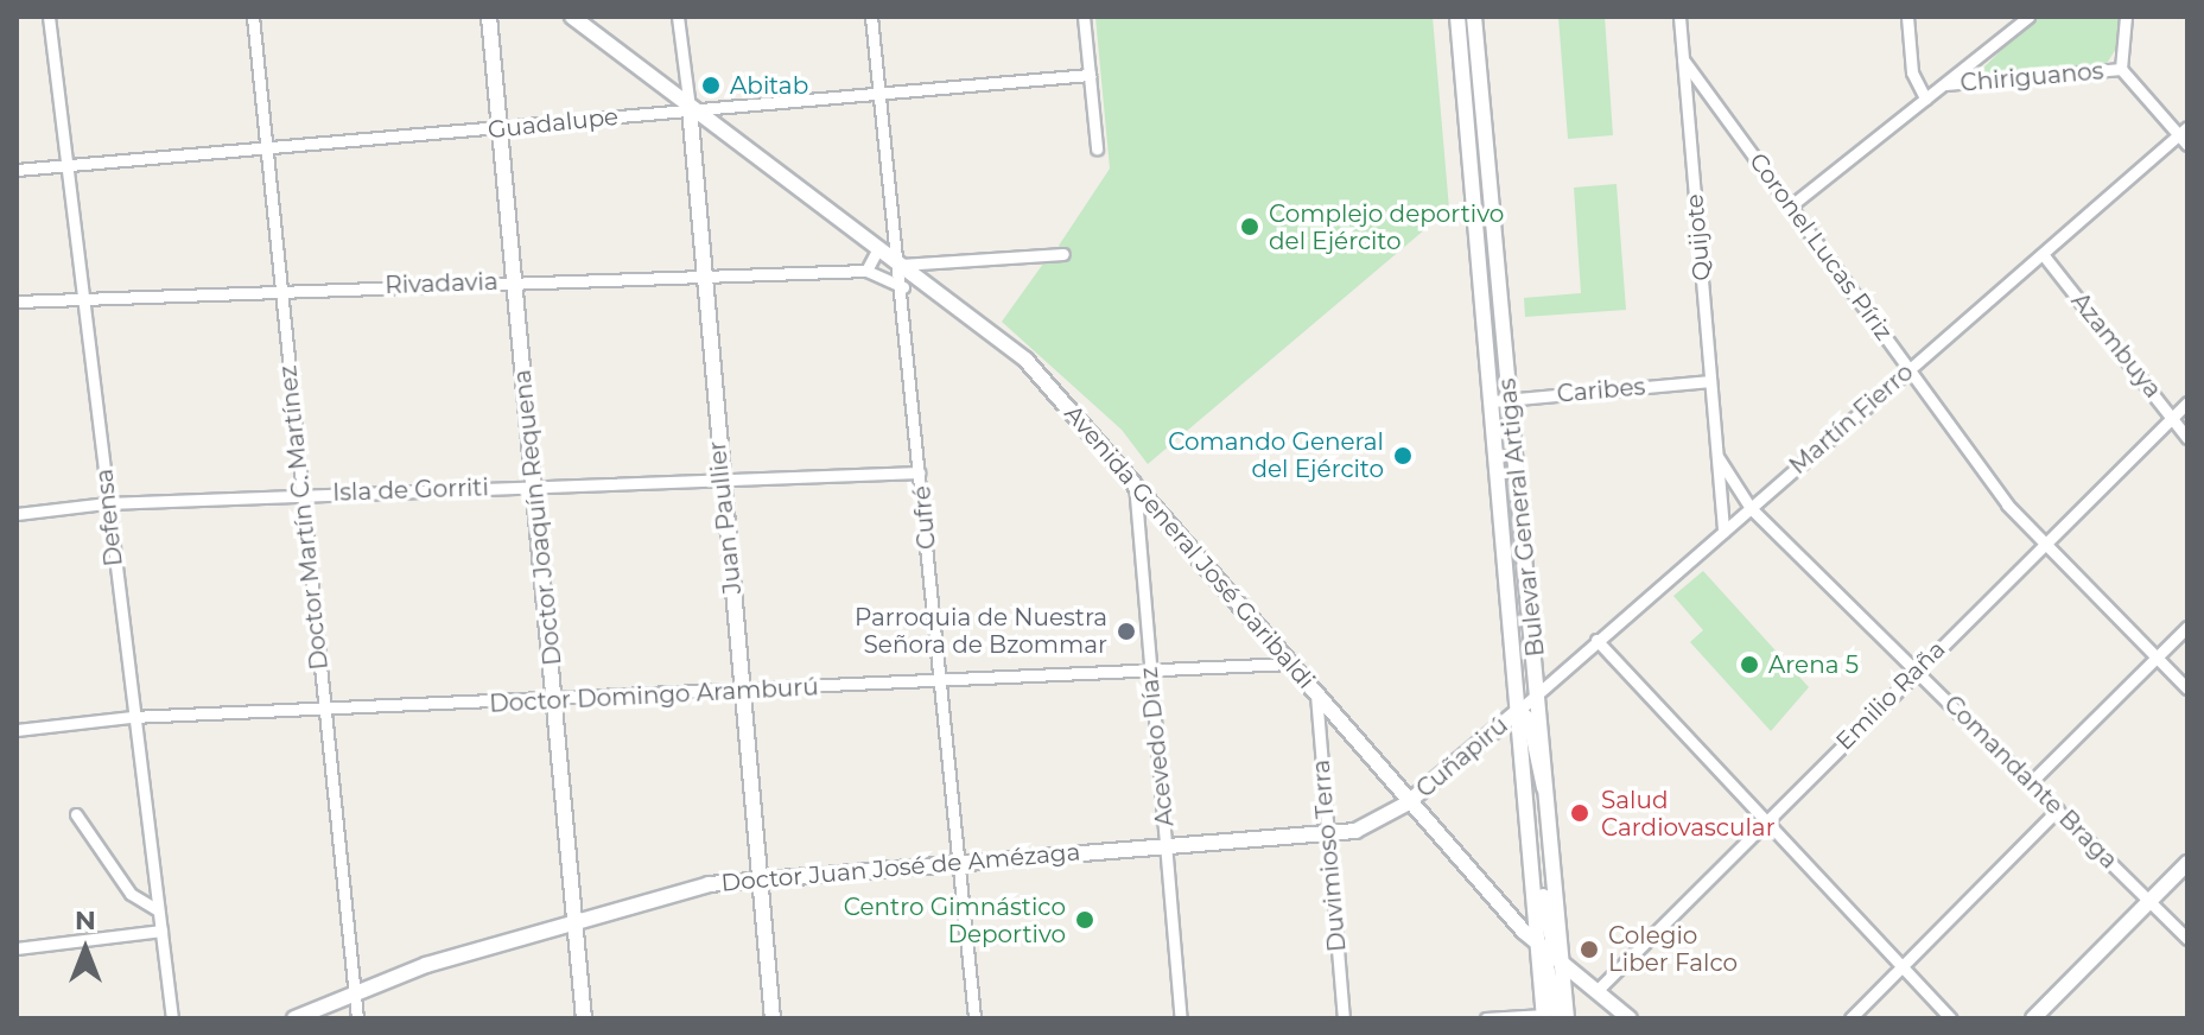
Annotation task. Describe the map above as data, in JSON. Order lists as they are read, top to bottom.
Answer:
{
  "streets": {
    "street": [
      "Chiriguanos",
      "Guadalupe",
      "Quijote",
      "Coronel Lucas Píriz",
      "Rivadavia",
      "Azambuya",
      "Caribes",
      "Martín Fierro",
      "Isla de Gorriti",
      "Defensa",
      "Doctor Martín C. Martínez",
      "Doctor Joaquín Requena",
      "Juan Paullier",
      "Cufré",
      "Bulevar General Artigas",
      "Avenida General José Garibaldi",
      "Doctor Domingo Aramburú",
      "Emilio Raña",
      "Acevedo Díaz",
      "Cuñapirú",
      "Comandante Braga",
      "Duvimioso Terra",
      "Doctor Juan José de Amézaga"
    ]
  },
  "crossings": [
    ["Chiriguanos", "Coronel Lucas Píriz"],
    ["Guadalupe", "Defensa"],
    ["Guadalupe", "Doctor Martín C. Martínez"],
    ["Guadalupe", "Doctor Joaquín Requena"],
    ["Guadalupe", "Juan Paullier"],
    ["Guadalupe", "Cufré"],
    ["Guadalupe", "Avenida General José Garibaldi"],
    ["Quijote", "Coronel Lucas Píriz"],
    ["Quijote", "Caribes"],
    ["Quijote", "Martín Fierro"],
    ["Quijote", "Comandante Braga"],
    ["Coronel Lucas Píriz", "Martín Fierro"],
    ["Coronel Lucas Píriz", "Emilio Raña"],
    ["Rivadavia", "Defensa"],
    ["Rivadavia", "Doctor Martín C. Martínez"],
    ["Rivadavia", "Doctor Joaquín Requena"],
    ["Rivadavia", "Juan Paullier"],
    ["Rivadavia", "Cufré"],
    ["Azambuya", "Martín Fierro"],
    ["Azambuya", "Emilio Raña"],
    ["Caribes", "Bulevar General Artigas"],
    ["Martín Fierro", "Bulevar General Artigas"],
    ["Martín Fierro", "Cuñapirú"],
    ["Martín Fierro", "Comandante Braga"],
    ["Isla de Gorriti", "Defensa"],
    ["Isla de Gorriti", "Doctor Martín C. Martínez"],
    ["Isla de Gorriti", "Doctor Joaquín Requena"],
    ["Isla de Gorriti", "Juan Paullier"],
    ["Isla de Gorriti", "Cufré"],
    ["Defensa", "Doctor Domingo Aramburú"],
    ["Doctor Martín C. Martínez", "Doctor Domingo Aramburú"],
    ["Doctor Martín C. Martínez", "Doctor Juan José de Amézaga"],
    ["Doctor Joaquín Requena", "Doctor Domingo Aramburú"],
    ["Doctor Joaquín Requena", "Doctor Juan José de Amézaga"],
    ["Juan Paullier", "Avenida General José Garibaldi"],
    ["Juan Paullier", "Doctor Domingo Aramburú"],
    ["Juan Paullier", "Doctor Juan José de Amézaga"],
    ["Cufré", "Avenida General José Garibaldi"],
    ["Cufré", "Doctor Domingo Aramburú"],
    ["Cufré", "Doctor Juan José de Amézaga"],
    ["Bulevar General Artigas", "Avenida General José Garibaldi"],
    ["Bulevar General Artigas", "Cuñapirú"],
    ["Avenida General José Garibaldi", "Doctor Domingo Aramburú"],
    ["Avenida General José Garibaldi", "Emilio Raña"],
    ["Avenida General José Garibaldi", "Acevedo Díaz"],
    ["Avenida General José Garibaldi", "Cuñapirú"],
    ["Avenida General José Garibaldi", "Duvimioso Terra"],
    ["Avenida General José Garibaldi", "Doctor Juan José de Amézaga"],
    ["Doctor Domingo Aramburú", "Acevedo Díaz"],
    ["Emilio Raña", "Comandante Braga"],
    ["Acevedo Díaz", "Doctor Juan José de Amézaga"],
    ["Cuñapirú", "Doctor Juan José de Amézaga"],
    ["Duvimioso Terra", "Doctor Juan José de Amézaga"]
  ],
  "places": [
    "Abitab",
    "Complejo deportivo del Ejército",
    "Comando General del Ejército",
    "Parroquia de Nuestra Señora de Bzommar",
    "Arena 5",
    "Salud Cardiovascular",
    "Centro Gimnástico Deportivo",
    "Colegio Liber Falco"
  ],
  "north": "top"
}
